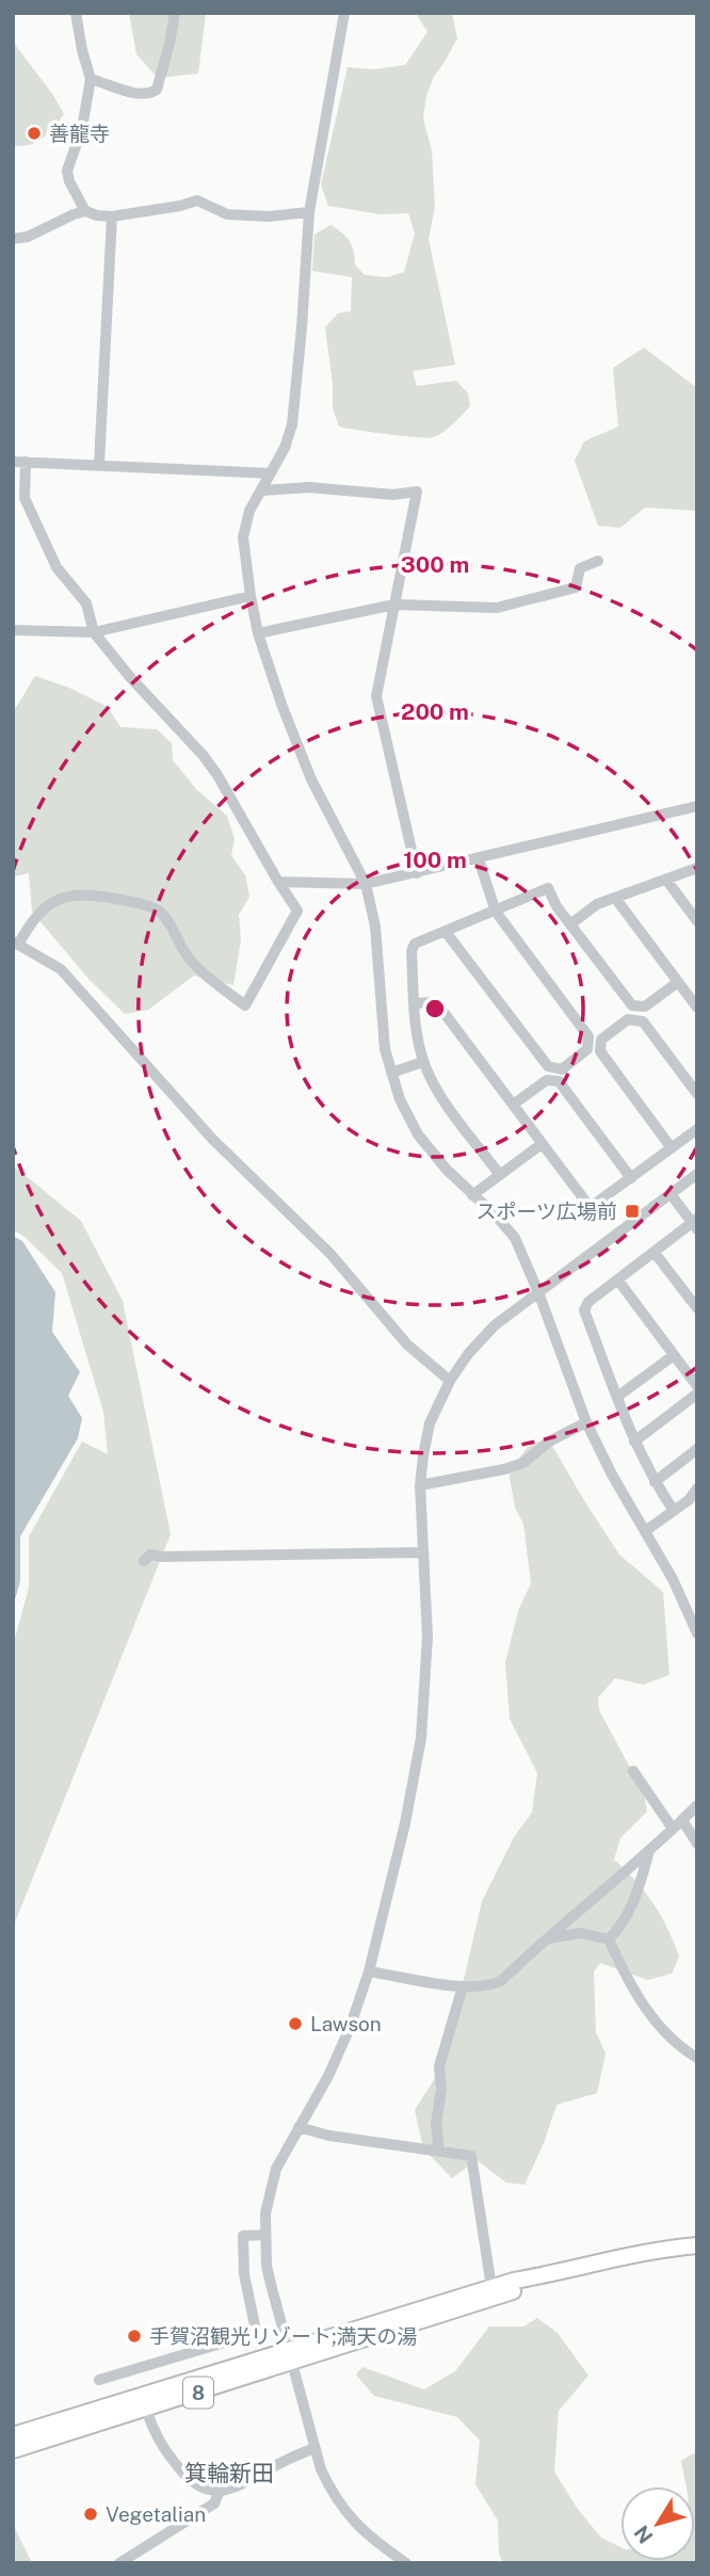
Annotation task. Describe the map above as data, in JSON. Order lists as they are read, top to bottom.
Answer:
{
  "streets": {
    "main road": ["8"]
  },
  "districts": ["箕輪新田"],
  "places": {
    "other": [
      "善龍寺",
      "Lawson",
      "手賀沼観光リゾート;満天の湯",
      "Vegetalian"
    ],
    "transit": ["スポーツ広場前"]
  },
  "north": "bottom left",
  "rings": ["300 m", "200 m", "100 m"]
}
